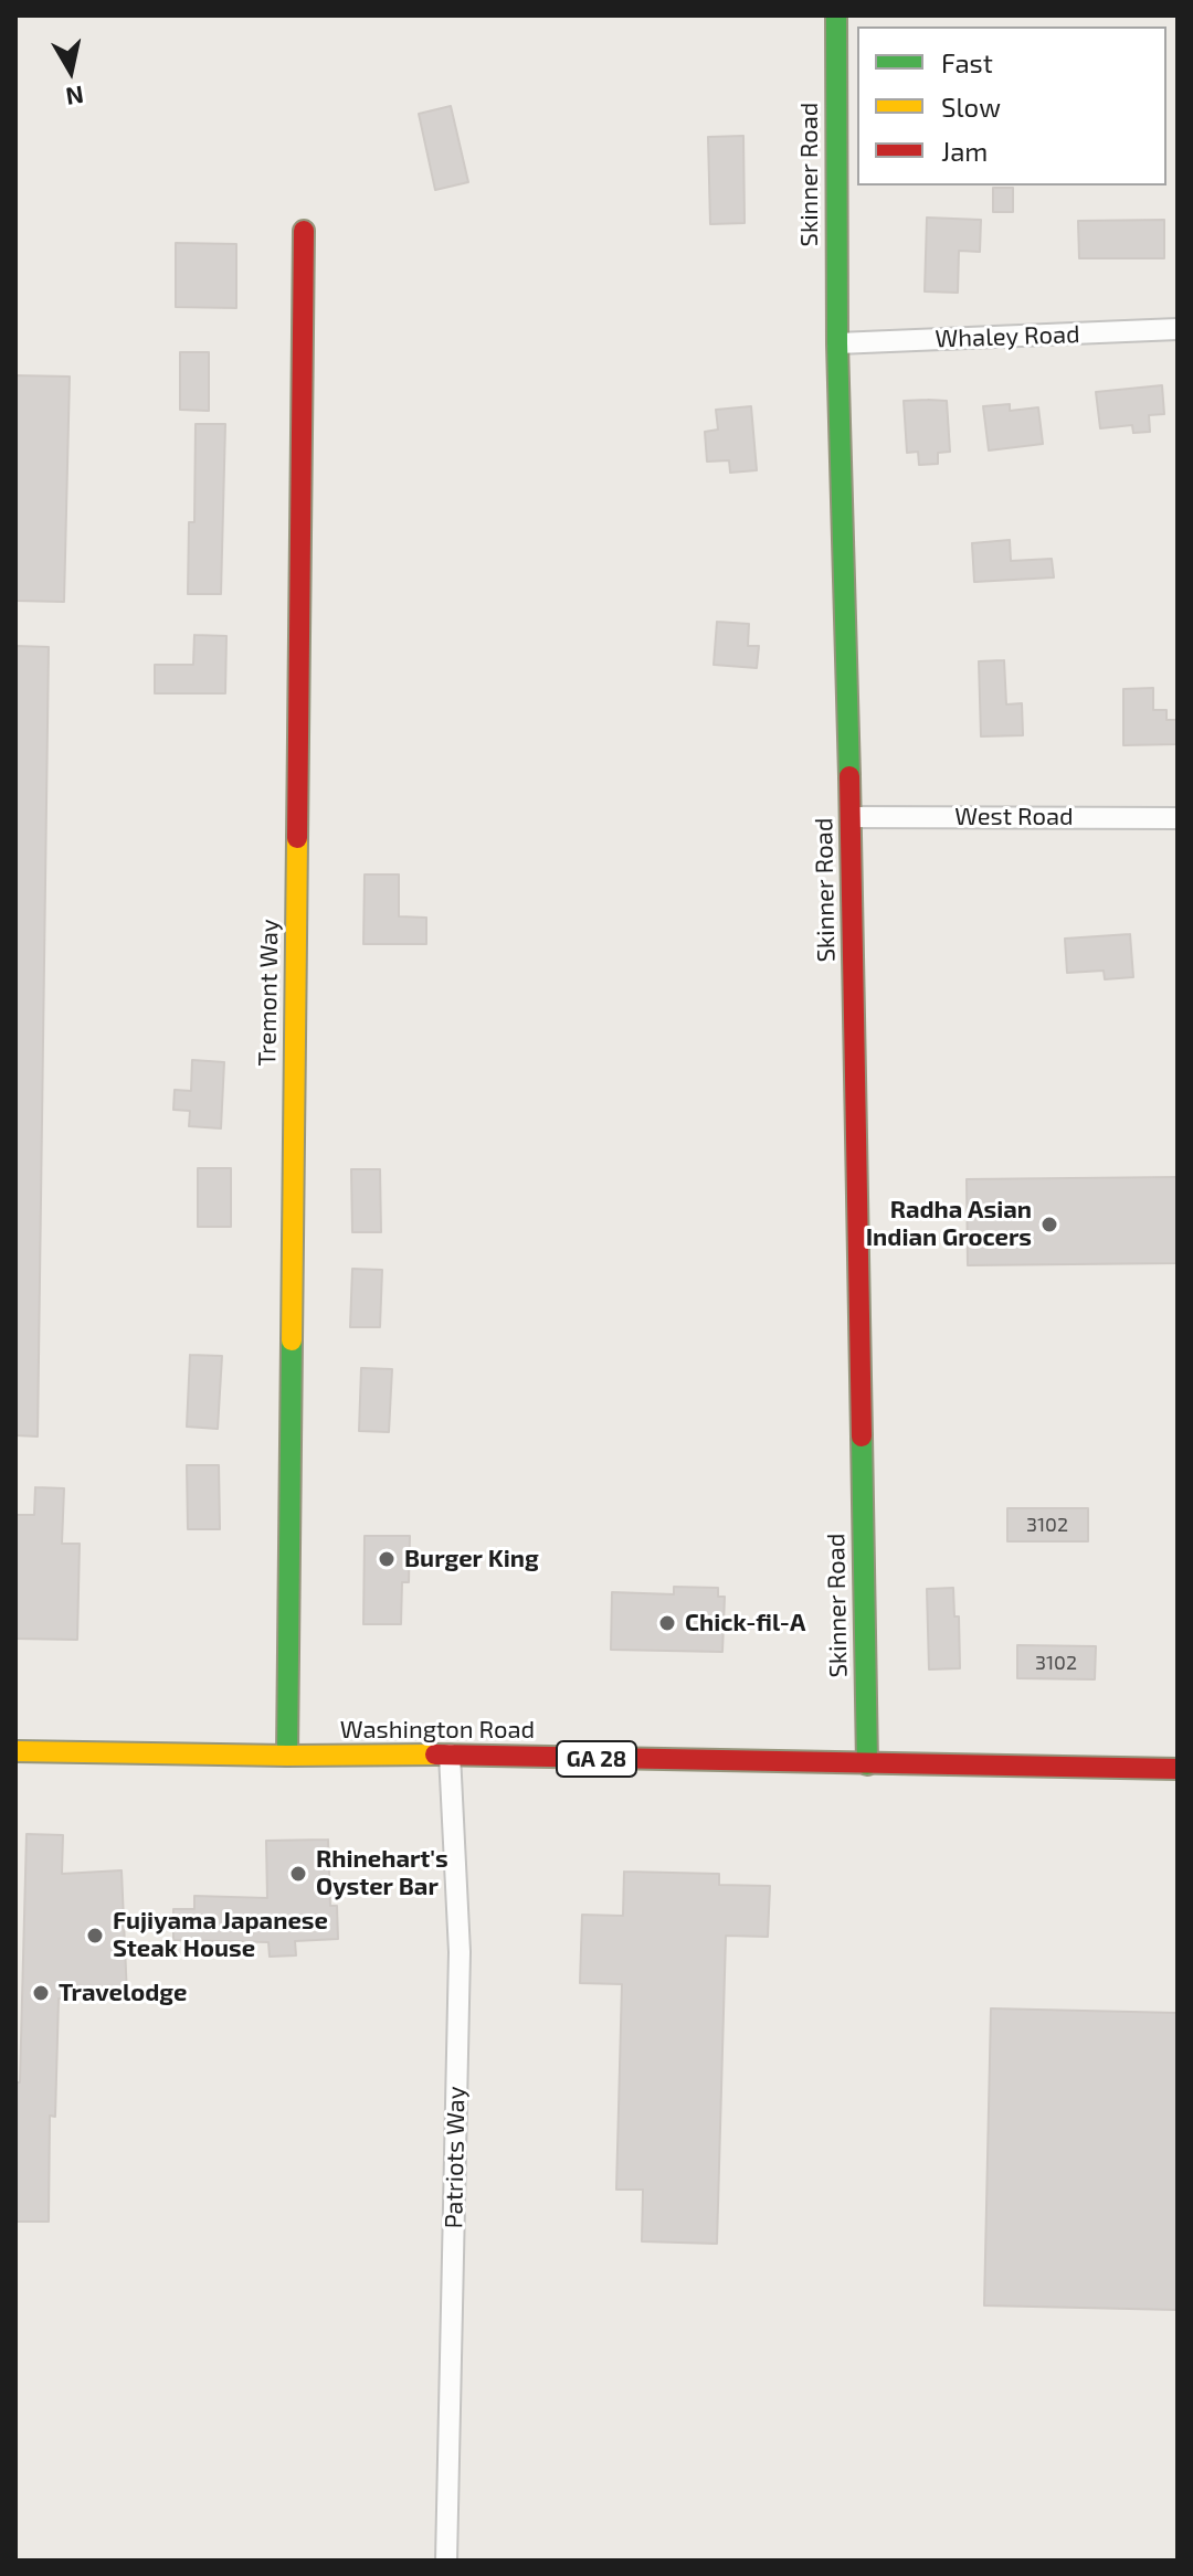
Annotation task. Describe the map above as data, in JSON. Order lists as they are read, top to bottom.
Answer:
{
  "streets": {
    "street": [
      "Skinner Road",
      "Whaley Road",
      "West Road",
      "Tremont Way",
      "Washington Road",
      "GA 28",
      "Patriots Way"
    ]
  },
  "crossings": [
    ["Skinner Road", "Whaley Road"],
    ["Skinner Road", "West Road"],
    ["Skinner Road", "Washington Road"],
    ["Tremont Way", "Washington Road"],
    ["Washington Road", "Patriots Way"]
  ],
  "places": [
    "Radha Asian Indian Grocers",
    "Burger King",
    "Chick-fil-A",
    "Rhinehart's Oyster Bar",
    "Fujiyama Japanese Steak House",
    "Travelodge"
  ],
  "house_numbers": ["3102", "3102"],
  "legend": ["Fast", "Slow", "Jam"],
  "north": "bottom"
}
